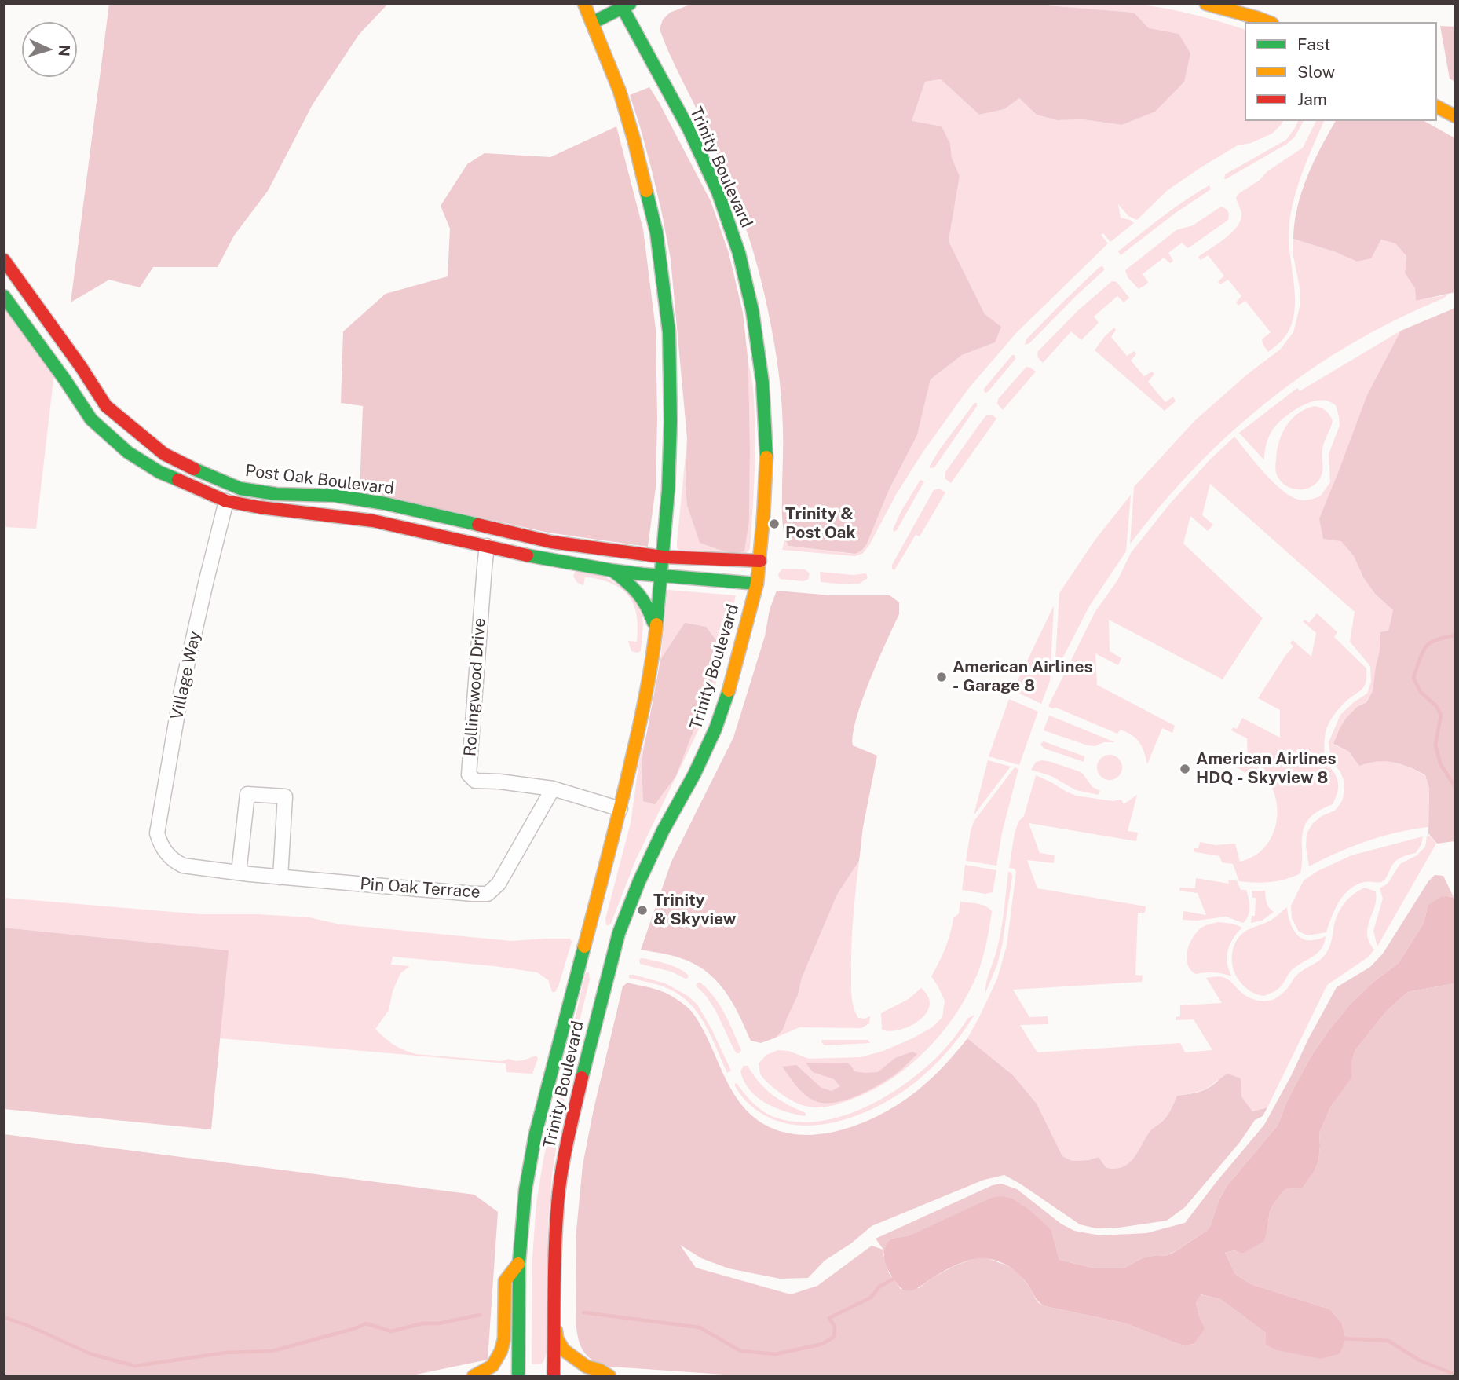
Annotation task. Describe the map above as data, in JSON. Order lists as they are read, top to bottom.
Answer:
{
  "streets": {
    "main road": ["Trinity Boulevard", "Post Oak Boulevard"],
    "street": ["Village Way", "Rollingwood Drive", "Pin Oak Terrace"]
  },
  "crossings": [
    ["Trinity Boulevard", "Post Oak Boulevard"],
    ["Post Oak Boulevard", "Village Way"],
    ["Post Oak Boulevard", "Rollingwood Drive"],
    ["Village Way", "Pin Oak Terrace"],
    ["Rollingwood Drive", "Pin Oak Terrace"]
  ],
  "places": [
    "Trinity & Post Oak",
    "American Airlines - Garage 8",
    "American Airlines HDQ - Skyview 8",
    "Trinity & Skyview"
  ],
  "legend": ["Fast", "Slow", "Jam"],
  "north": "right"
}
